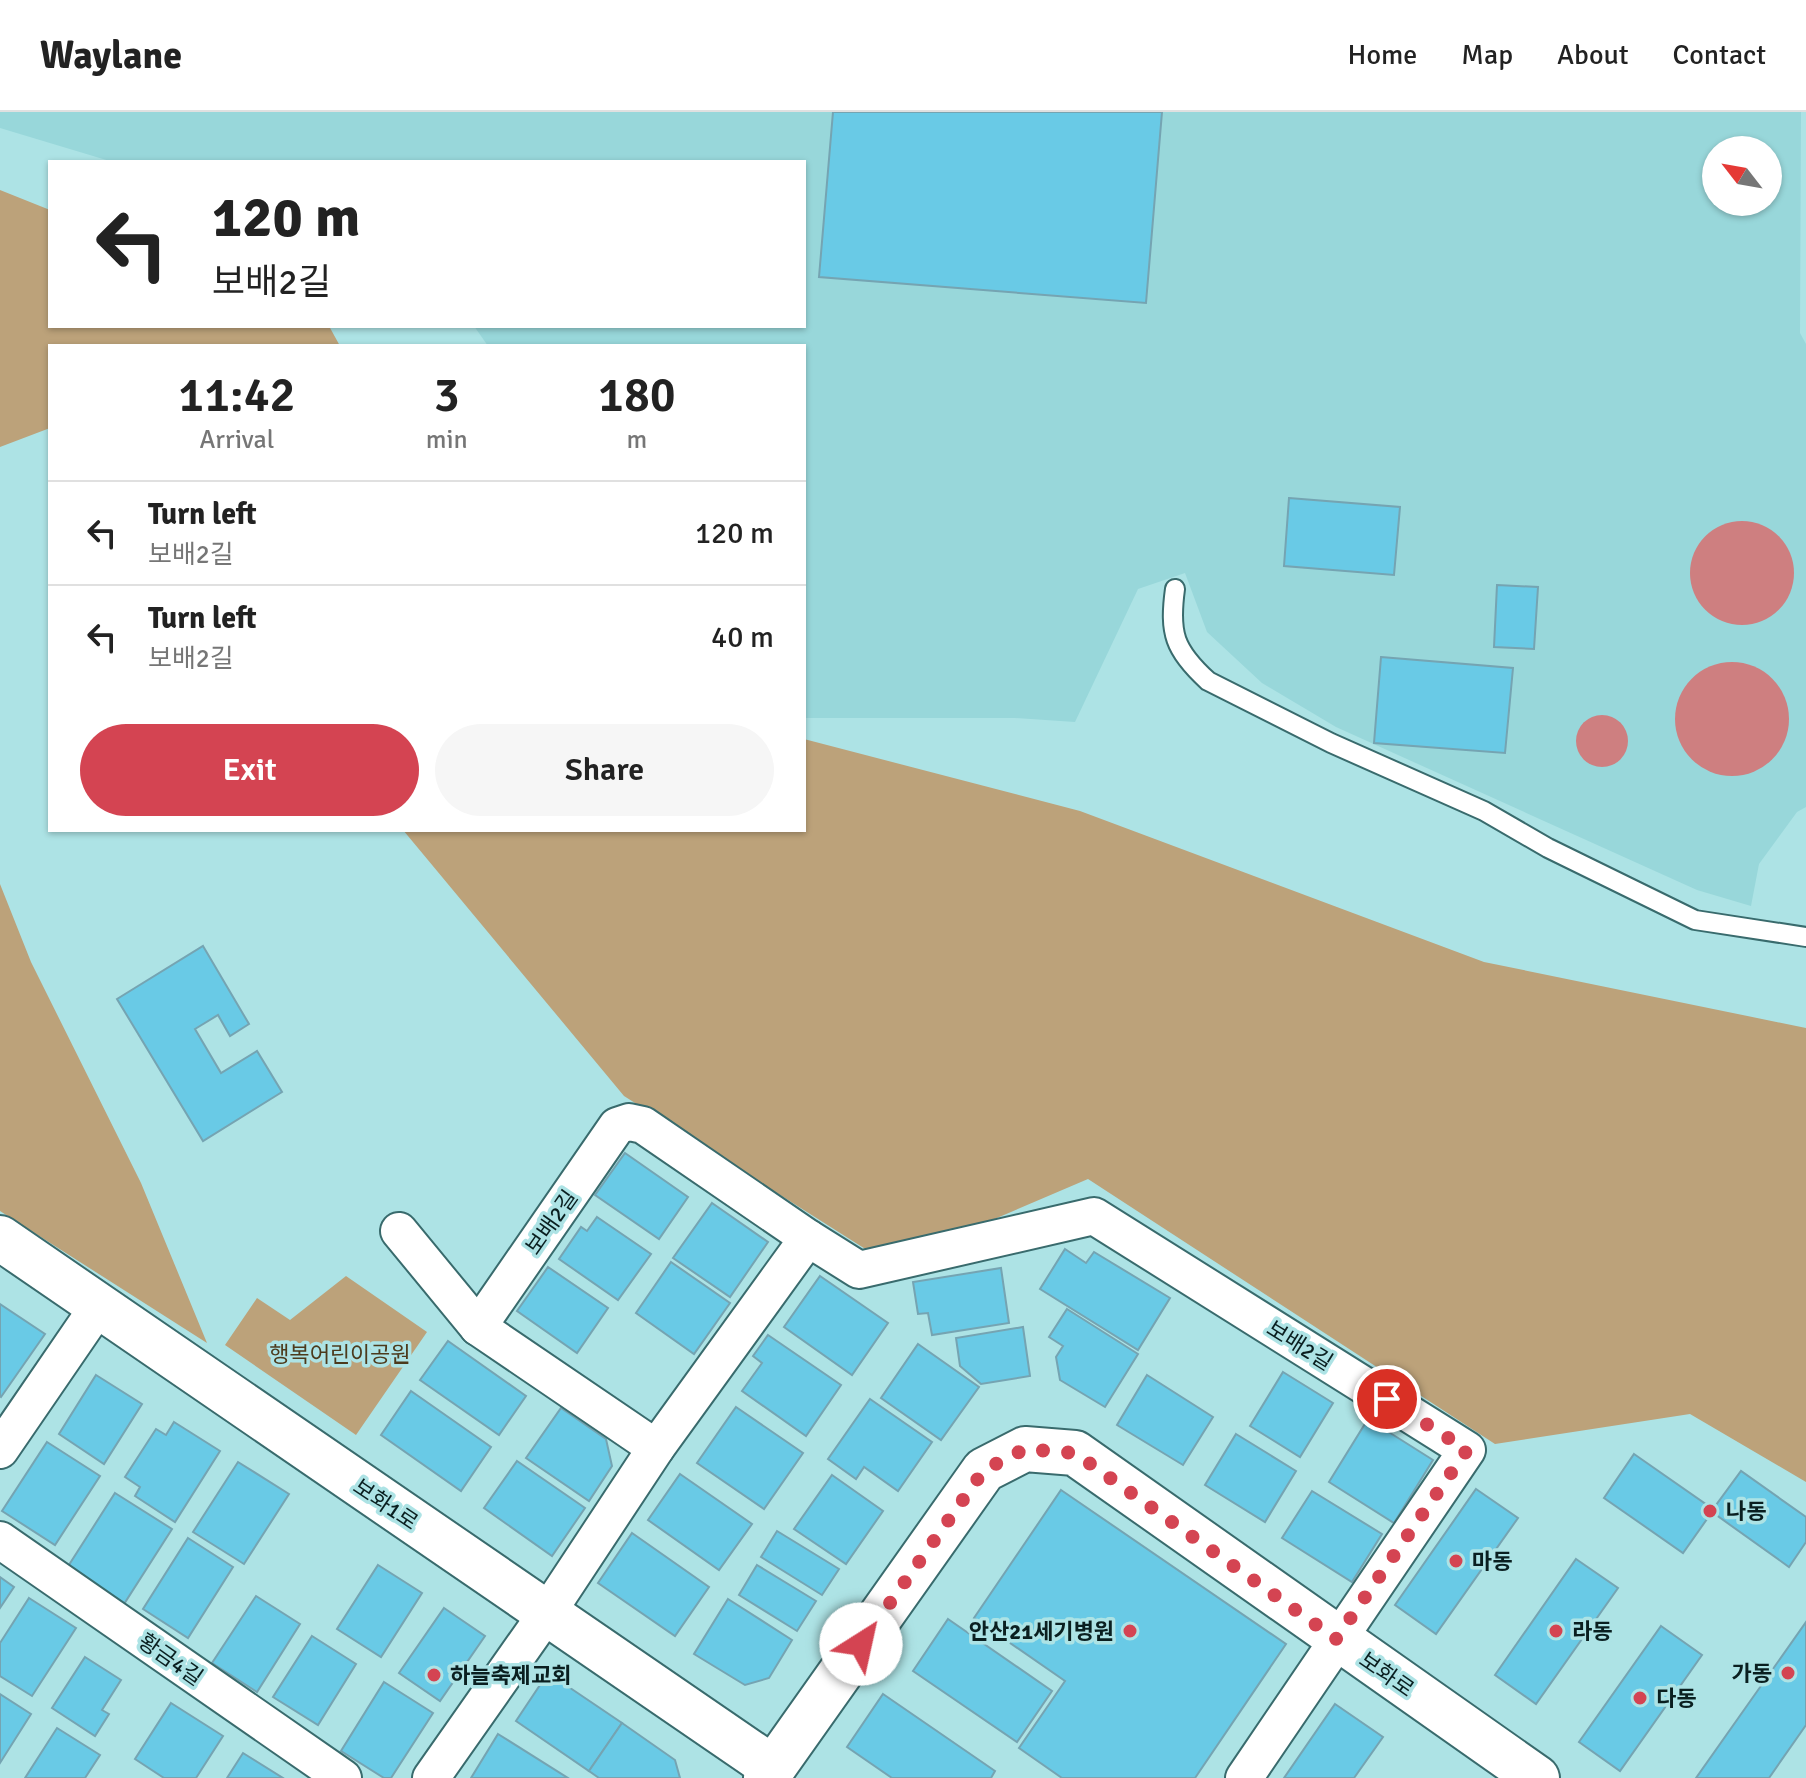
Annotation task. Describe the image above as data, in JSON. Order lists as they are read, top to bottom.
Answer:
{
  "streets": {
    "street": [
      "보배2길",
      "보화1로",
      "황금4길",
      "보화로"
    ]
  },
  "crossings": [
    ["보배2길", "보화로"],
    ["보화1로", "보화로"]
  ],
  "parks": ["행복어린이공원"],
  "places": [
    "나동",
    "마동",
    "안산21세기병원",
    "라동",
    "가동",
    "하늘축제교회",
    "다동"
  ],
  "north": "top left",
  "page": {
    "header": "Waylane",
    "nav": [
      "Home",
      "Map",
      "About",
      "Contact"
    ],
    "turn": ["120 m", "보배2길"],
    "eta": [
      "11:42",
      "Arrival",
      "3",
      "min",
      "180",
      "m"
    ],
    "list": [
      {
        "name": "Turn left",
        "note": "보배2길",
        "value": "120 m"
      },
      {
        "name": "Turn left",
        "note": "보배2길",
        "value": "40 m"
      }
    ],
    "buttons": ["Exit", "Share"]
  }
}
